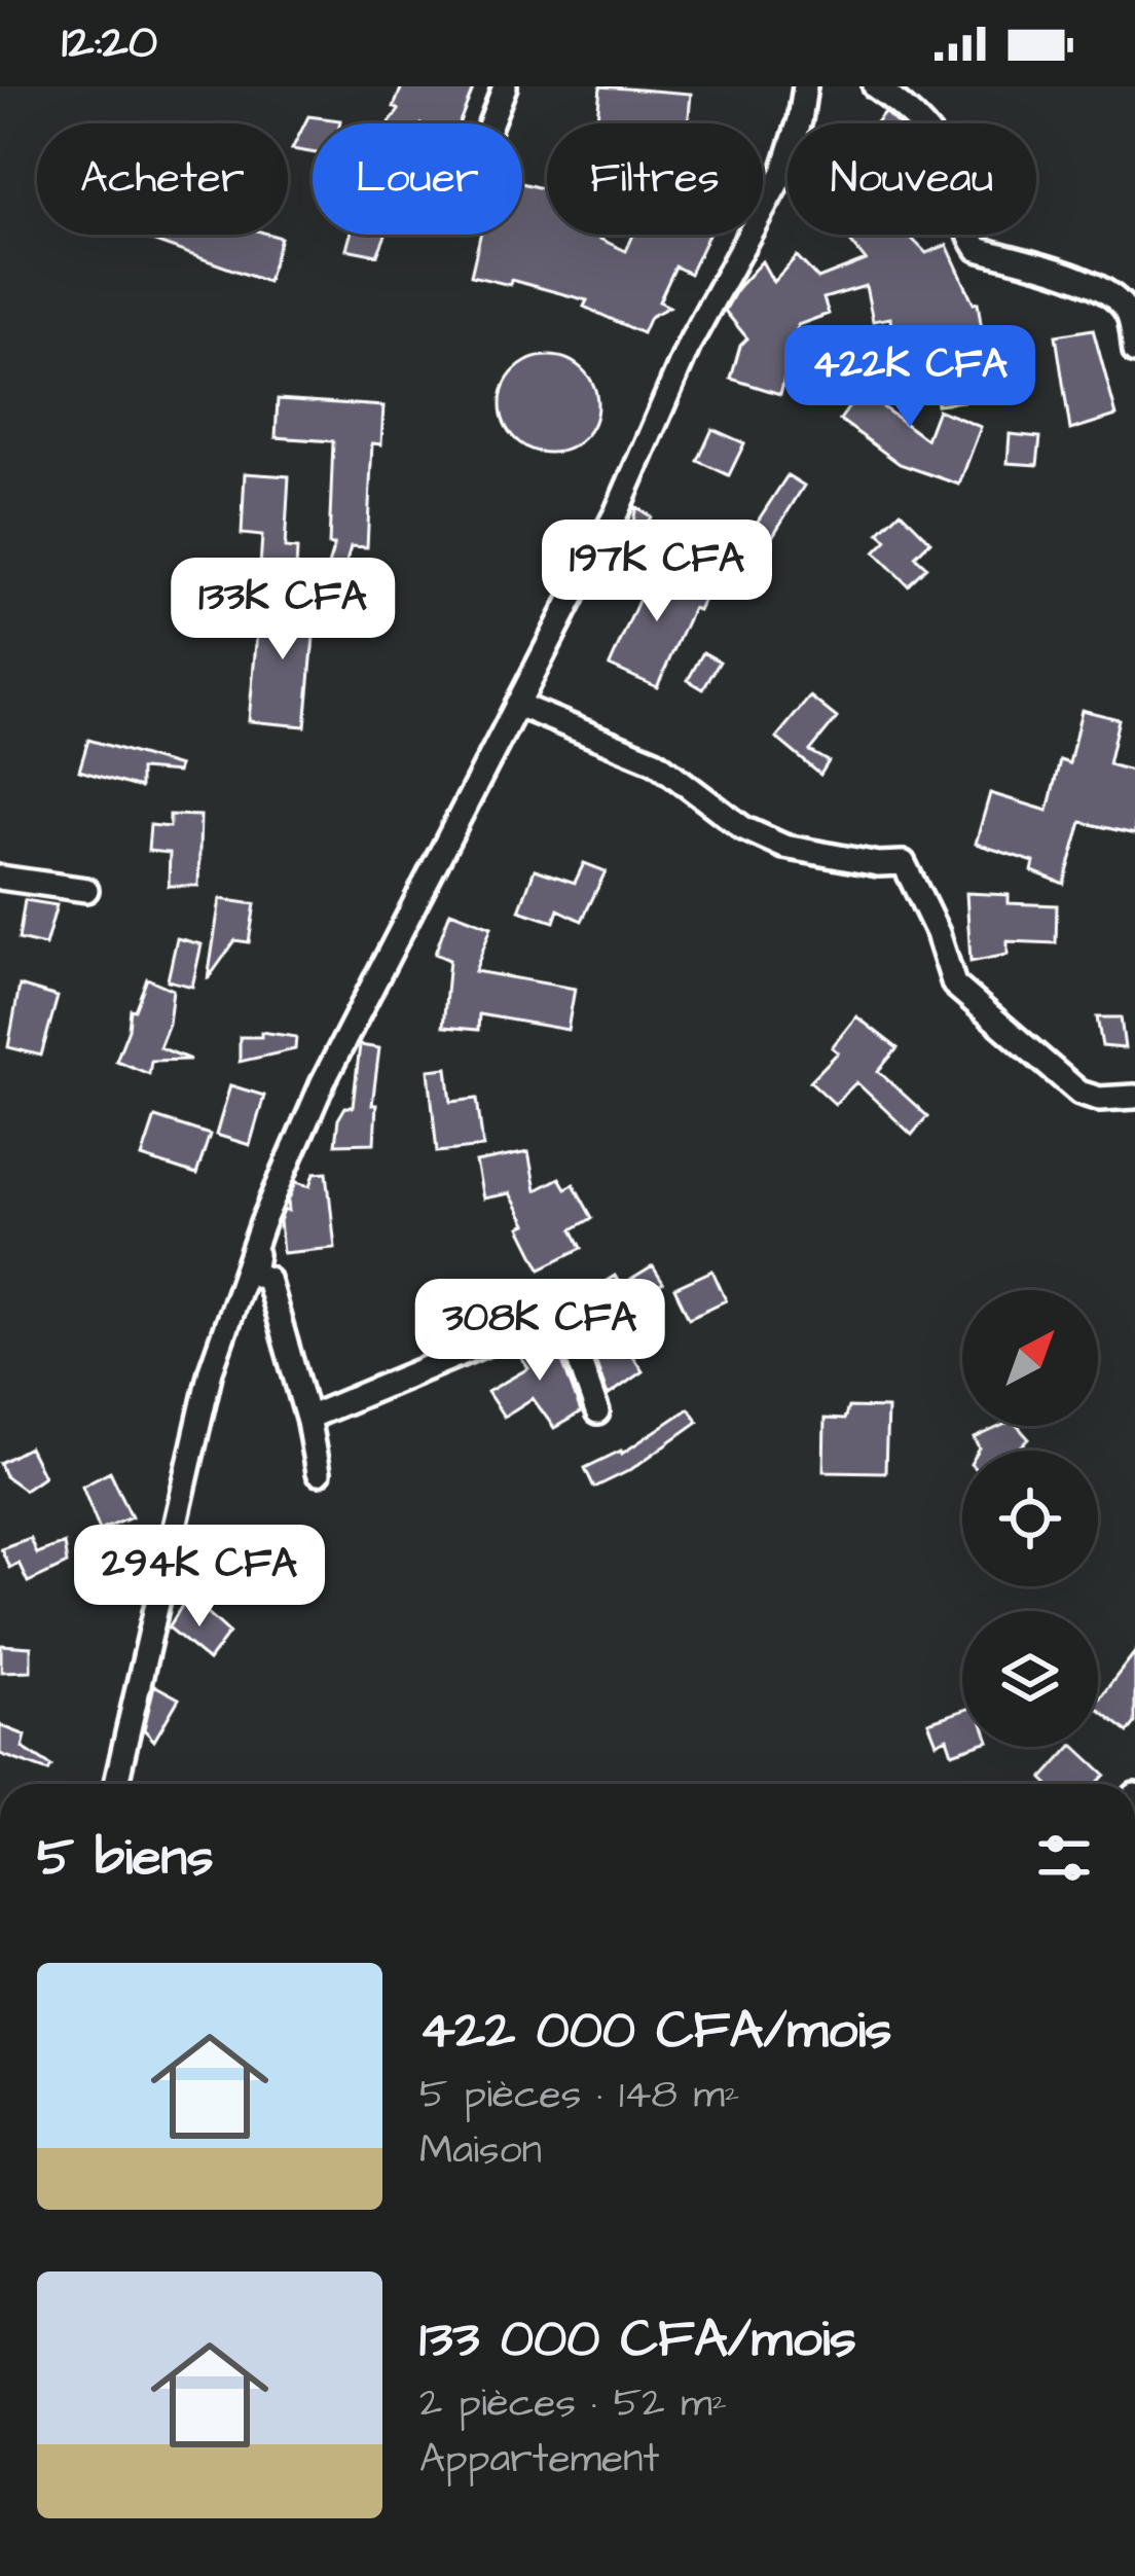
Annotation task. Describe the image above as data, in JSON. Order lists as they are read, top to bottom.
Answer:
{
  "north": "top right",
  "page": {
    "status": "12:20",
    "chip": [
      "Acheter",
      "Louer",
      "Filtres",
      "Nouveau"
    ],
    "price": [
      "422K CFA",
      "197K CFA",
      "133K CFA",
      "308K CFA",
      "294K CFA"
    ],
    "heading": "5 biens",
    "list": [
      {
        "name": "422 000 CFA/mois",
        "note": "5 pièces · 148 m² · Maison"
      },
      {
        "name": "133 000 CFA/mois",
        "note": "2 pièces · 52 m² · Appartement"
      }
    ]
  }
}
